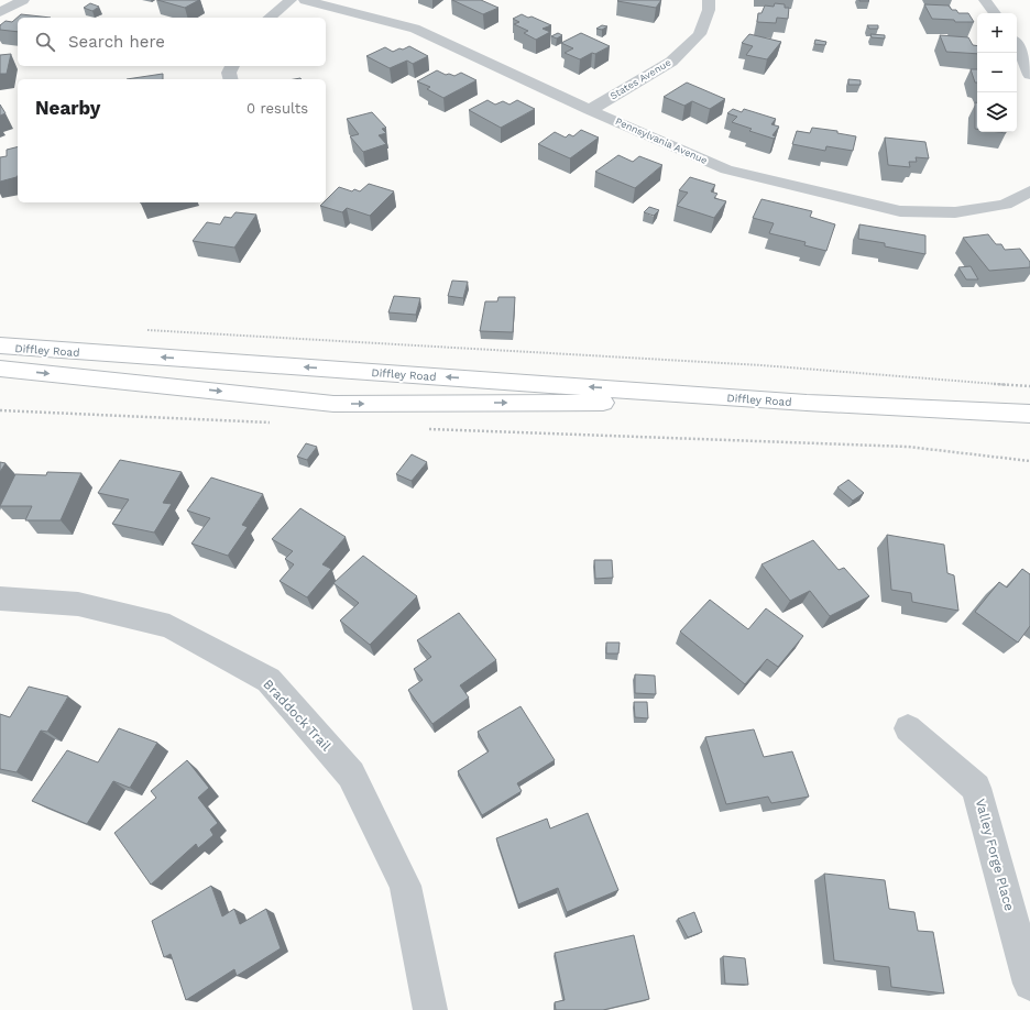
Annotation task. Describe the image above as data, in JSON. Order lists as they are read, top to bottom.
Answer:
{
  "streets": {
    "main road": ["Diffley Road"],
    "street": [
      "States Avenue",
      "Pennsylvania Avenue",
      "Braddock Trail",
      "Valley Forge Place"
    ]
  },
  "crossings": [
    ["States Avenue", "Pennsylvania Avenue"]
  ],
  "page": {
    "map_buttons": ["+", "−"],
    "search": "Search here",
    "heading": ["Nearby", "0 results"]
  }
}
